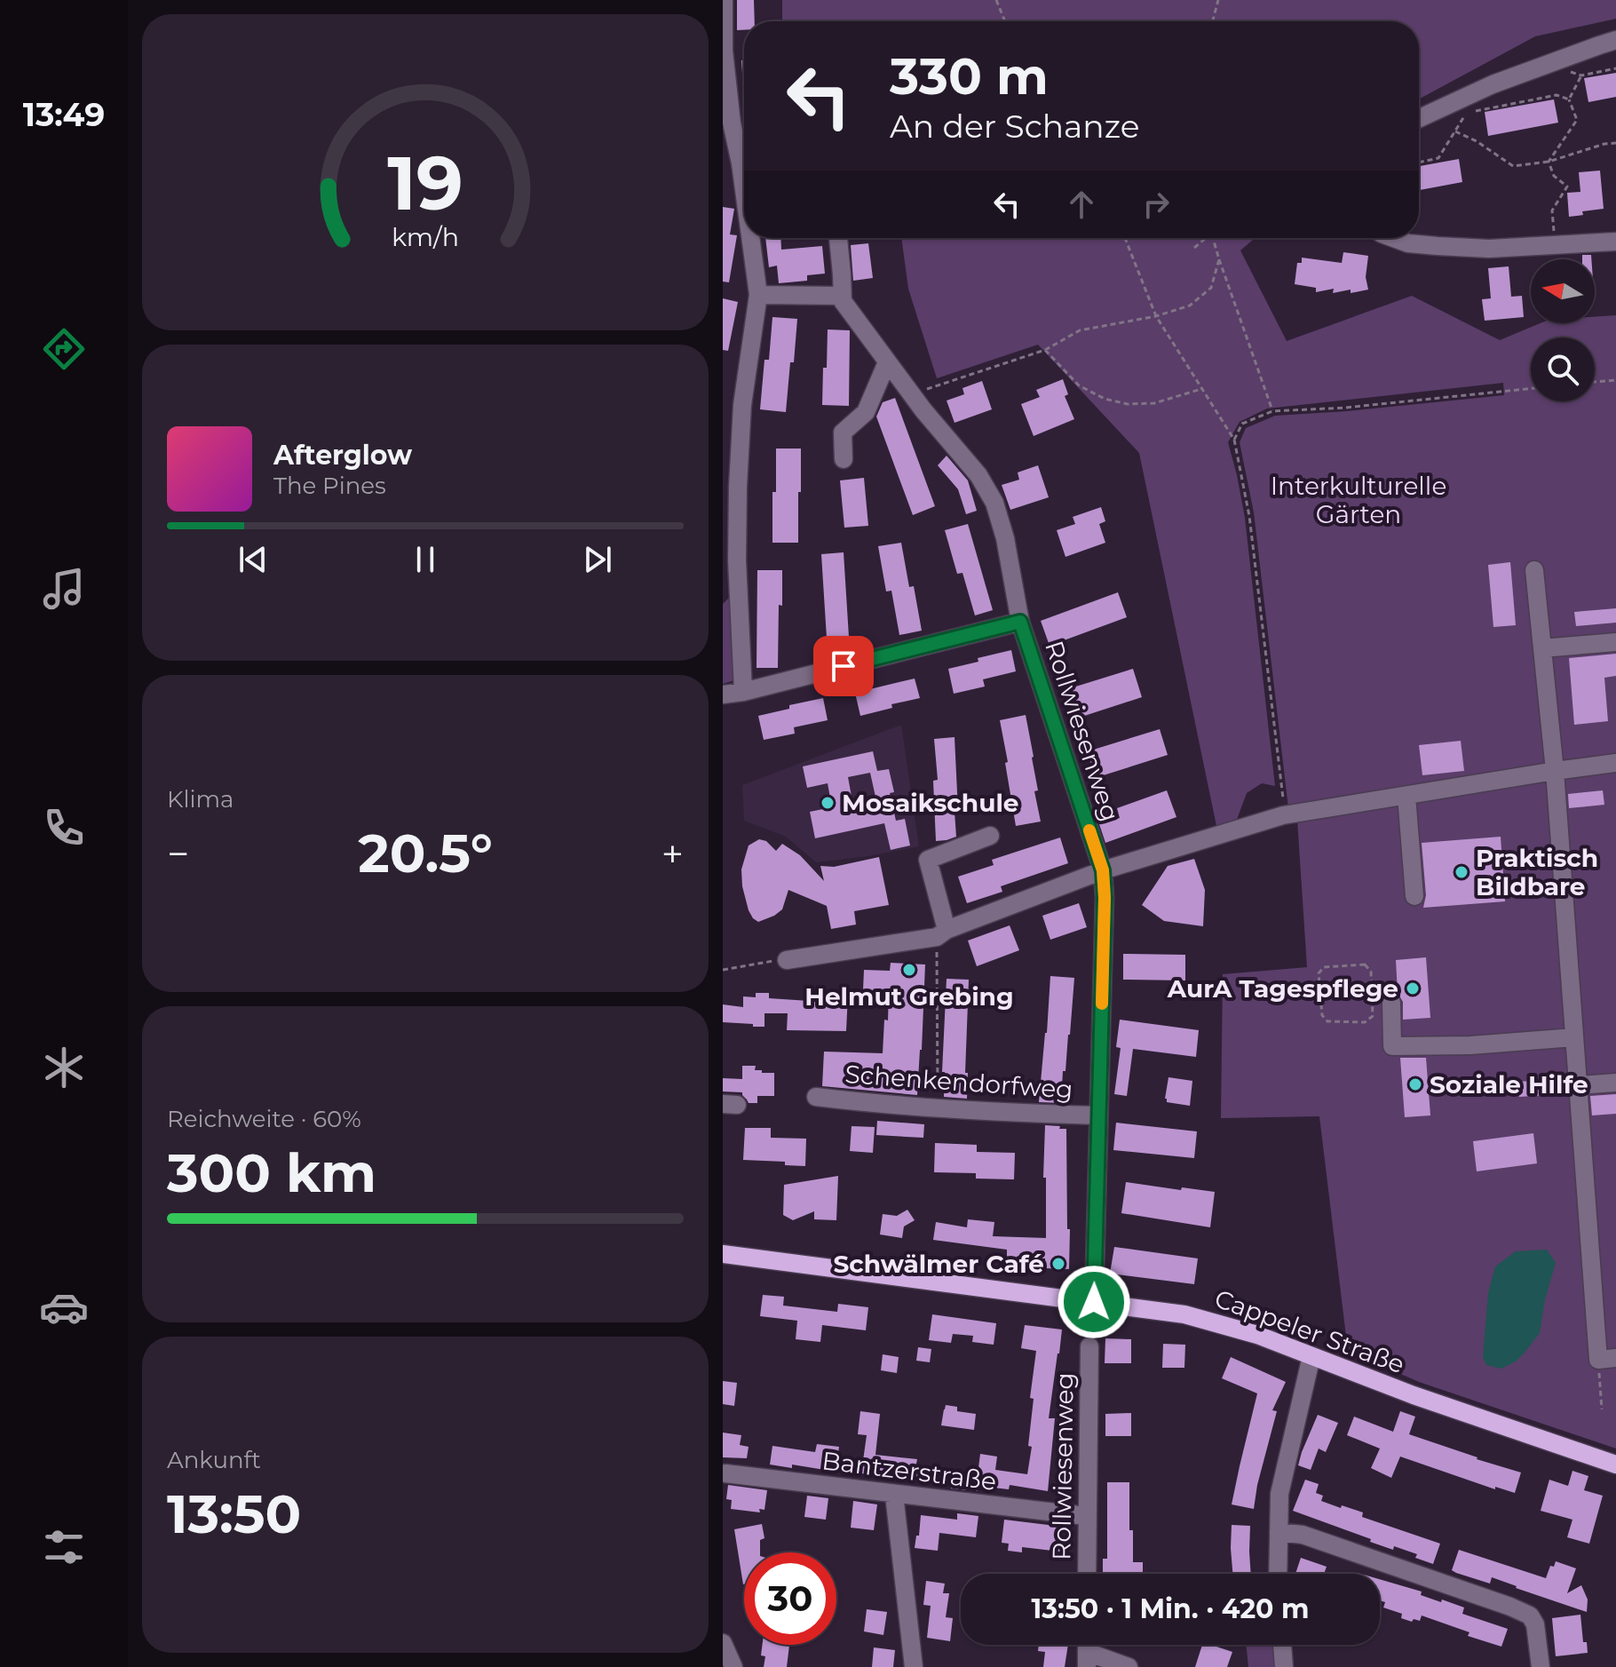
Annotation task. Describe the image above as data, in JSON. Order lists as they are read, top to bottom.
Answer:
{
  "streets": {
    "main road": ["Cappeler Straße"],
    "street": ["Rollwiesenweg", "Schenkendorfweg", "Bantzerstraße"]
  },
  "crossings": [
    ["Rollwiesenweg", "Schenkendorfweg"],
    ["Rollwiesenweg", "Cappeler Straße"],
    ["Rollwiesenweg", "Bantzerstraße"]
  ],
  "parks": ["Interkulturelle Gärten"],
  "places": [
    "Mosaikschule",
    "Praktisch Bildbare",
    "Helmut Grebing",
    "AurA Tagespflege",
    "Soziale Hilfe",
    "Schwälmer Café"
  ],
  "north": "left",
  "page": {
    "tabs": "13:49",
    "turn": ["330 m", "An der Schanze"],
    "song": ["Afterglow", "The Pines"],
    "tile": [
      "Klima",
      ["Reichweite · 60%", "300 km"],
      ["Ankunft", "13:50"]
    ],
    "heat": ["−", "20.5°", "+"],
    "limit": "30",
    "trip": "13:50 · 1 Min. · 420 m",
    "gauge": ["19", "km/h"]
  }
}
